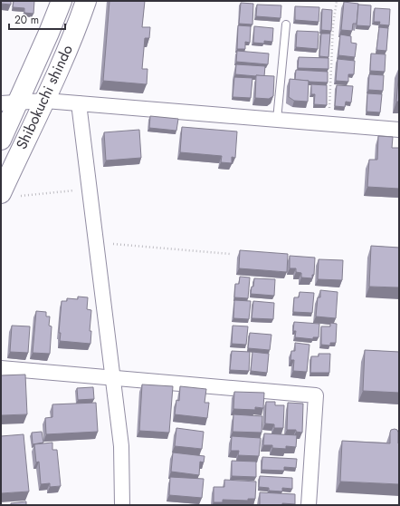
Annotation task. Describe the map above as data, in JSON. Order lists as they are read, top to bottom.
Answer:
{
  "streets": {
    "street": ["Shibokuchi shindo"]
  },
  "scale_bar": "20 m"
}
